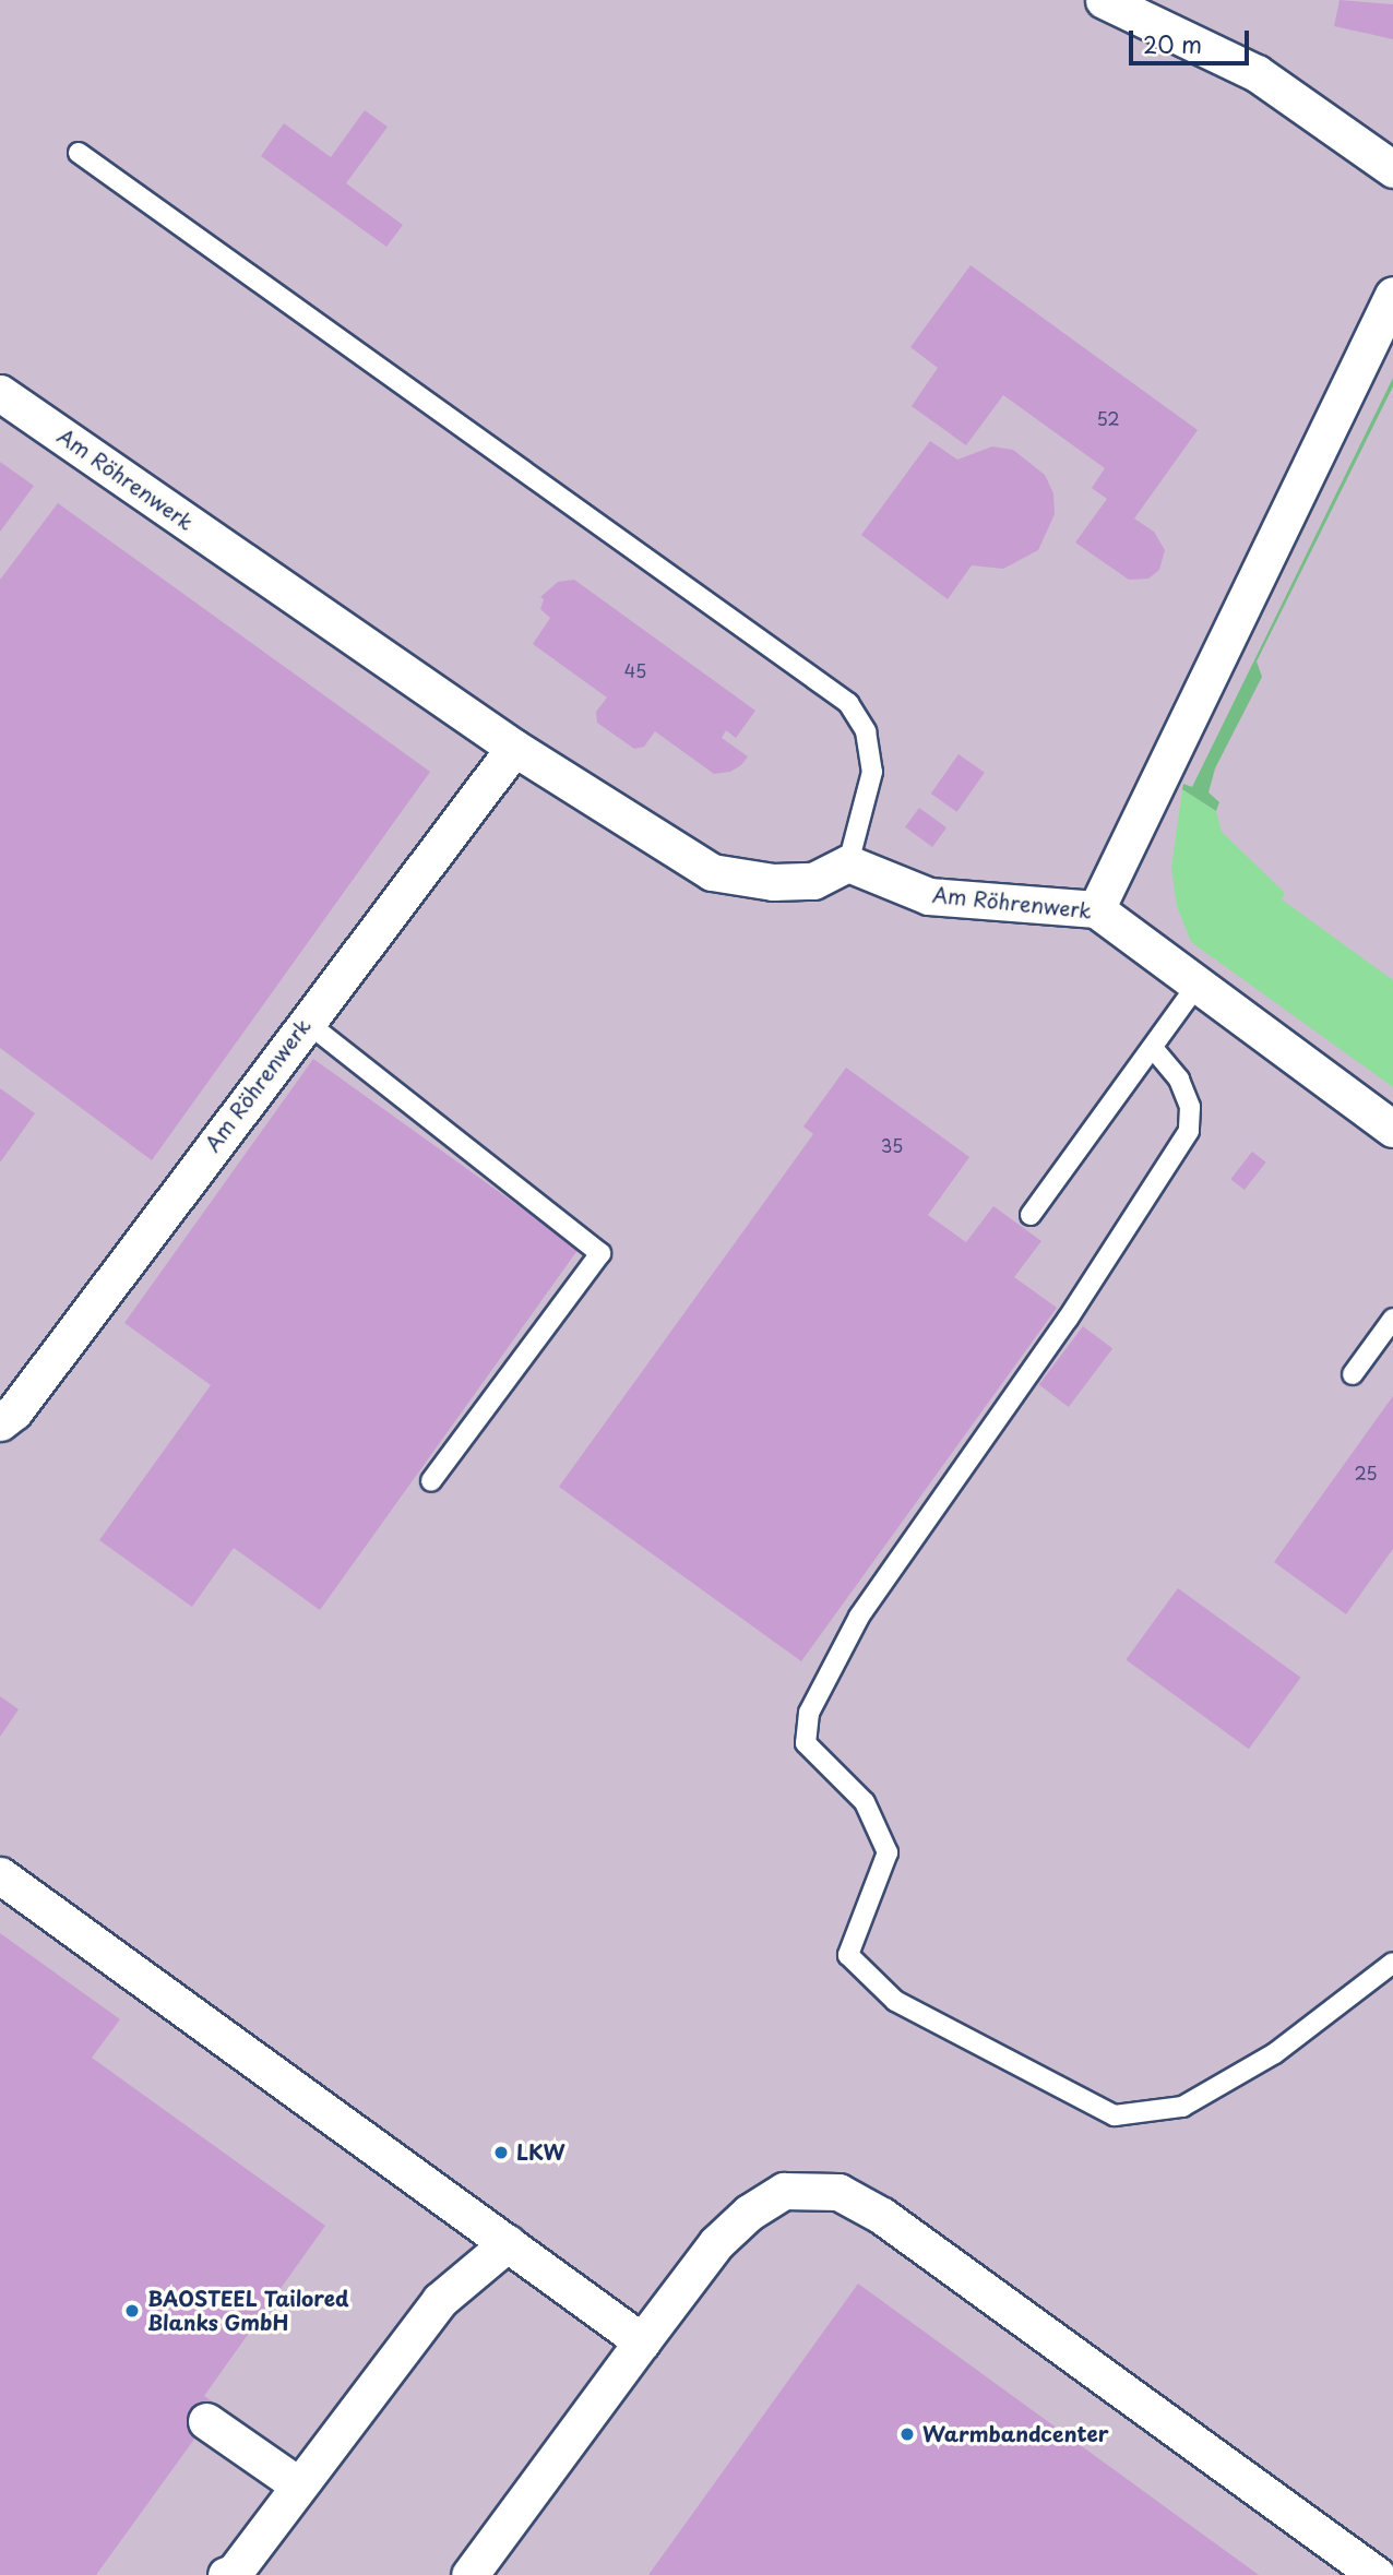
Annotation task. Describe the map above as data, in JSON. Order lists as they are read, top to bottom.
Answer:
{
  "streets": {
    "street": ["Am Röhrenwerk"]
  },
  "places": ["LKW", "BAOSTEEL Tailored Blanks GmbH", "Warmbandcenter"],
  "house_numbers": [
    "52",
    "45",
    "35",
    "25"
  ],
  "scale_bar": "20 m"
}
